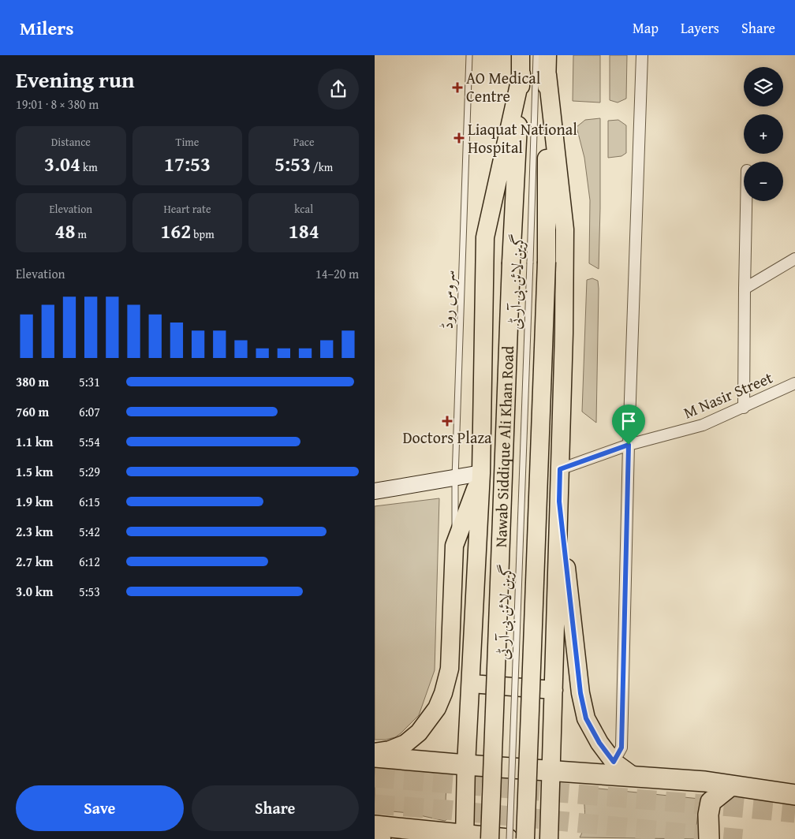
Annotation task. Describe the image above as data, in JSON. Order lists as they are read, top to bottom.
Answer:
{
  "streets": {
    "main road": ["Nawab Siddique Ali Khan Road"],
    "street": ["M Nasir Street"],
    "lane": ["گرین لائن بی آر ٹی", "سروس روڈ"]
  },
  "places": {
    "health": ["AO Medical Centre", "Liaquat National Hospital", "Doctors Plaza"]
  },
  "page": {
    "header": "Milers",
    "nav": ["Map", "Layers", "Share"],
    "heading": ["Evening run", "19:01 · 8 × 380 m"],
    "map_buttons": ["+", "−"],
    "stats": [
      ["Distance", "3.04 km"],
      ["Time", "17:53"],
      ["Pace", "5:53 /km"],
      ["Elevation", "48 m"],
      ["Heart rate", "162 bpm"],
      ["kcal", "184"]
    ],
    "chart": ["Elevation", "14–20 m"],
    "list": [
      {
        "name": "380 m",
        "note": "5:31"
      },
      {
        "name": "760 m",
        "note": "6:07"
      },
      {
        "name": "1.1 km",
        "note": "5:54"
      },
      {
        "name": "1.5 km",
        "note": "5:29"
      },
      {
        "name": "1.9 km",
        "note": "6:15"
      },
      {
        "name": "2.3 km",
        "note": "5:42"
      },
      {
        "name": "2.7 km",
        "note": "6:12"
      },
      {
        "name": "3.0 km",
        "note": "5:53"
      }
    ],
    "buttons": ["Save", "Share"]
  }
}
